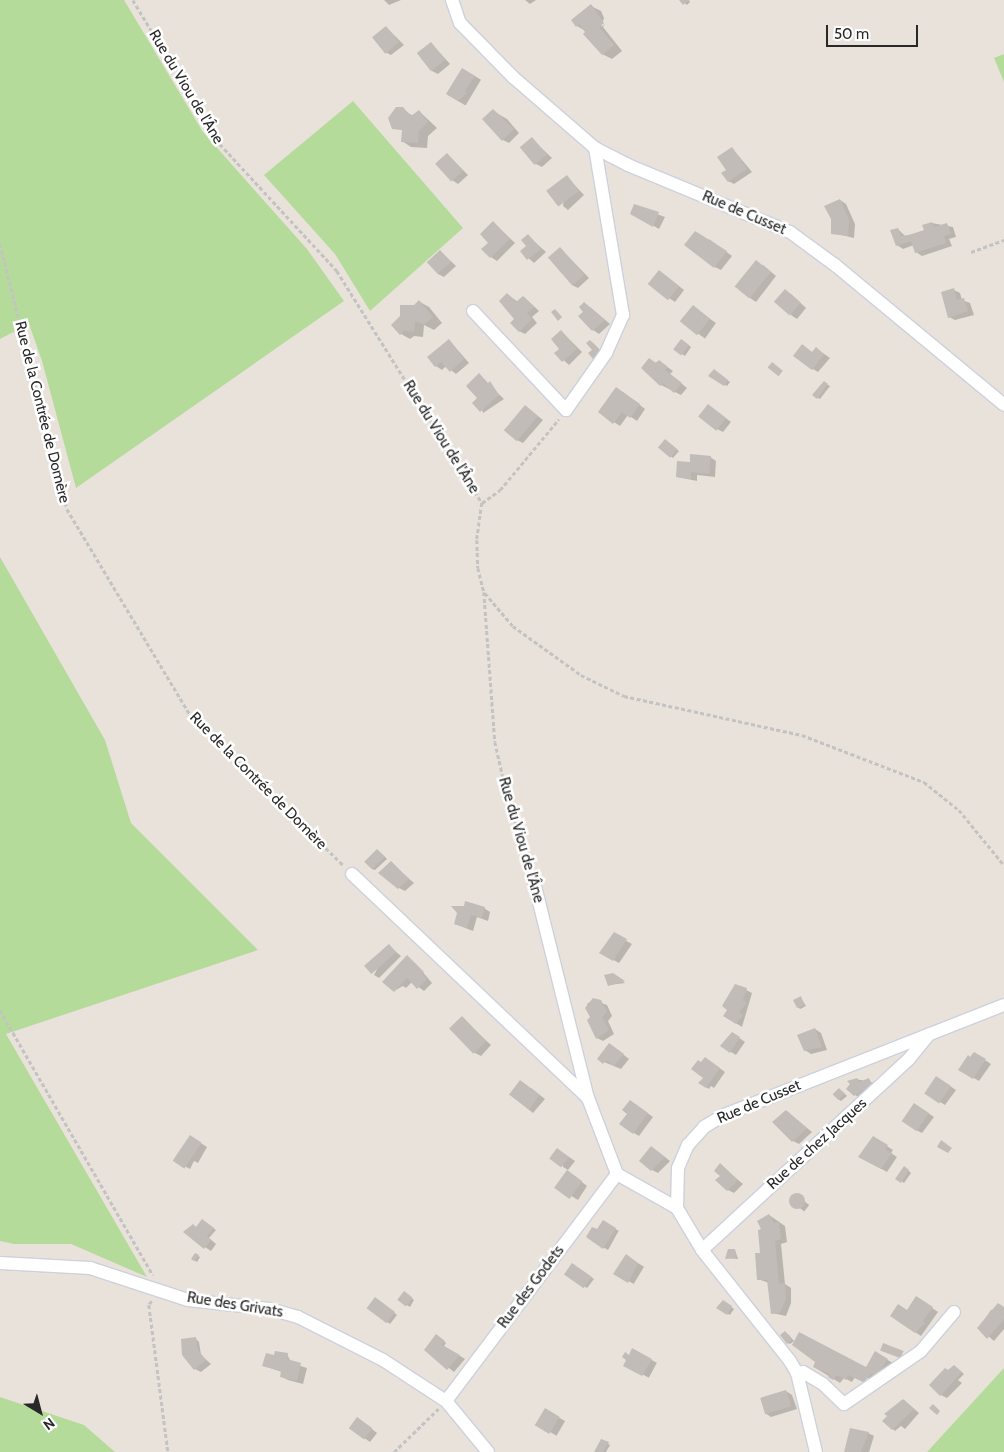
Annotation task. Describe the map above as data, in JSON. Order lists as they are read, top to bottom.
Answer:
{
  "streets": {
    "street": [
      "Rue du Viou de l'Âne",
      "Rue de Cusset",
      "Rue de chez Jacques",
      "Rue des Godets",
      "Rue des Grivats"
    ],
    "path": ["Rue de la Contrée de Domère"]
  },
  "crossings": [
    ["Rue de Cusset", "Rue de chez Jacques"],
    ["Rue des Godets", "Rue des Grivats"]
  ],
  "scale_bar": "50 m",
  "north": "bottom right"
}
